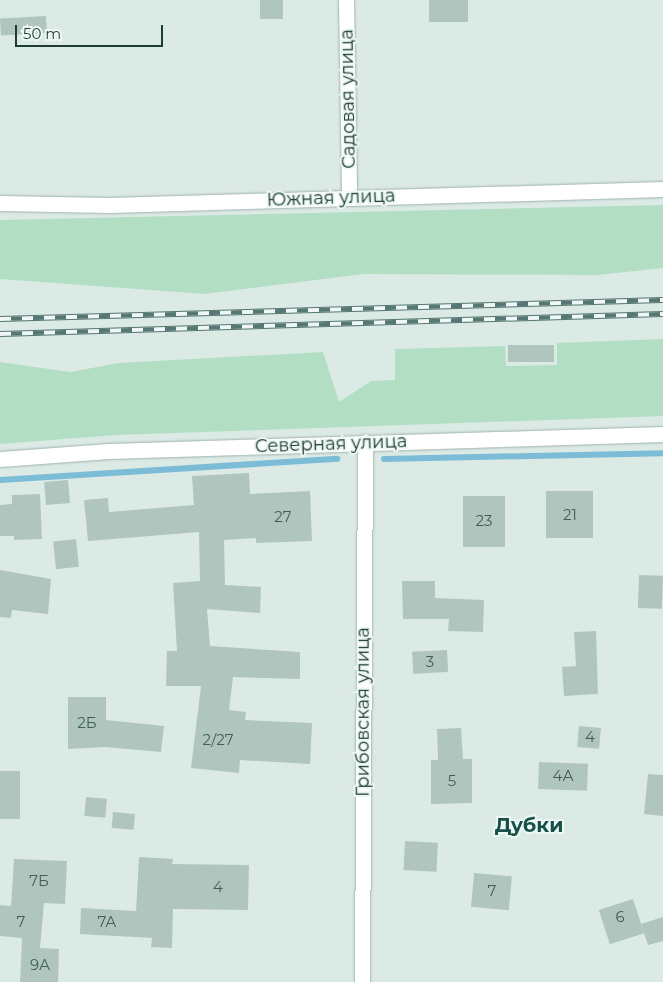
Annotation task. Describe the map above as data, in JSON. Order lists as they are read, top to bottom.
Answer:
{
  "streets": {
    "street": [
      "Садовая улица",
      "Южная улица",
      "Северная улица",
      "Грибовская улица"
    ]
  },
  "crossings": [
    ["Садовая улица", "Южная улица"],
    ["Северная улица", "Грибовская улица"]
  ],
  "districts": ["Дубки"],
  "house_numbers": [
    "21",
    "27",
    "23",
    "3",
    "2Б",
    "4",
    "2/27",
    "4А",
    "5",
    "7Б",
    "4",
    "7",
    "6",
    "7",
    "7А",
    "9А"
  ],
  "scale_bar": "50 m"
}
